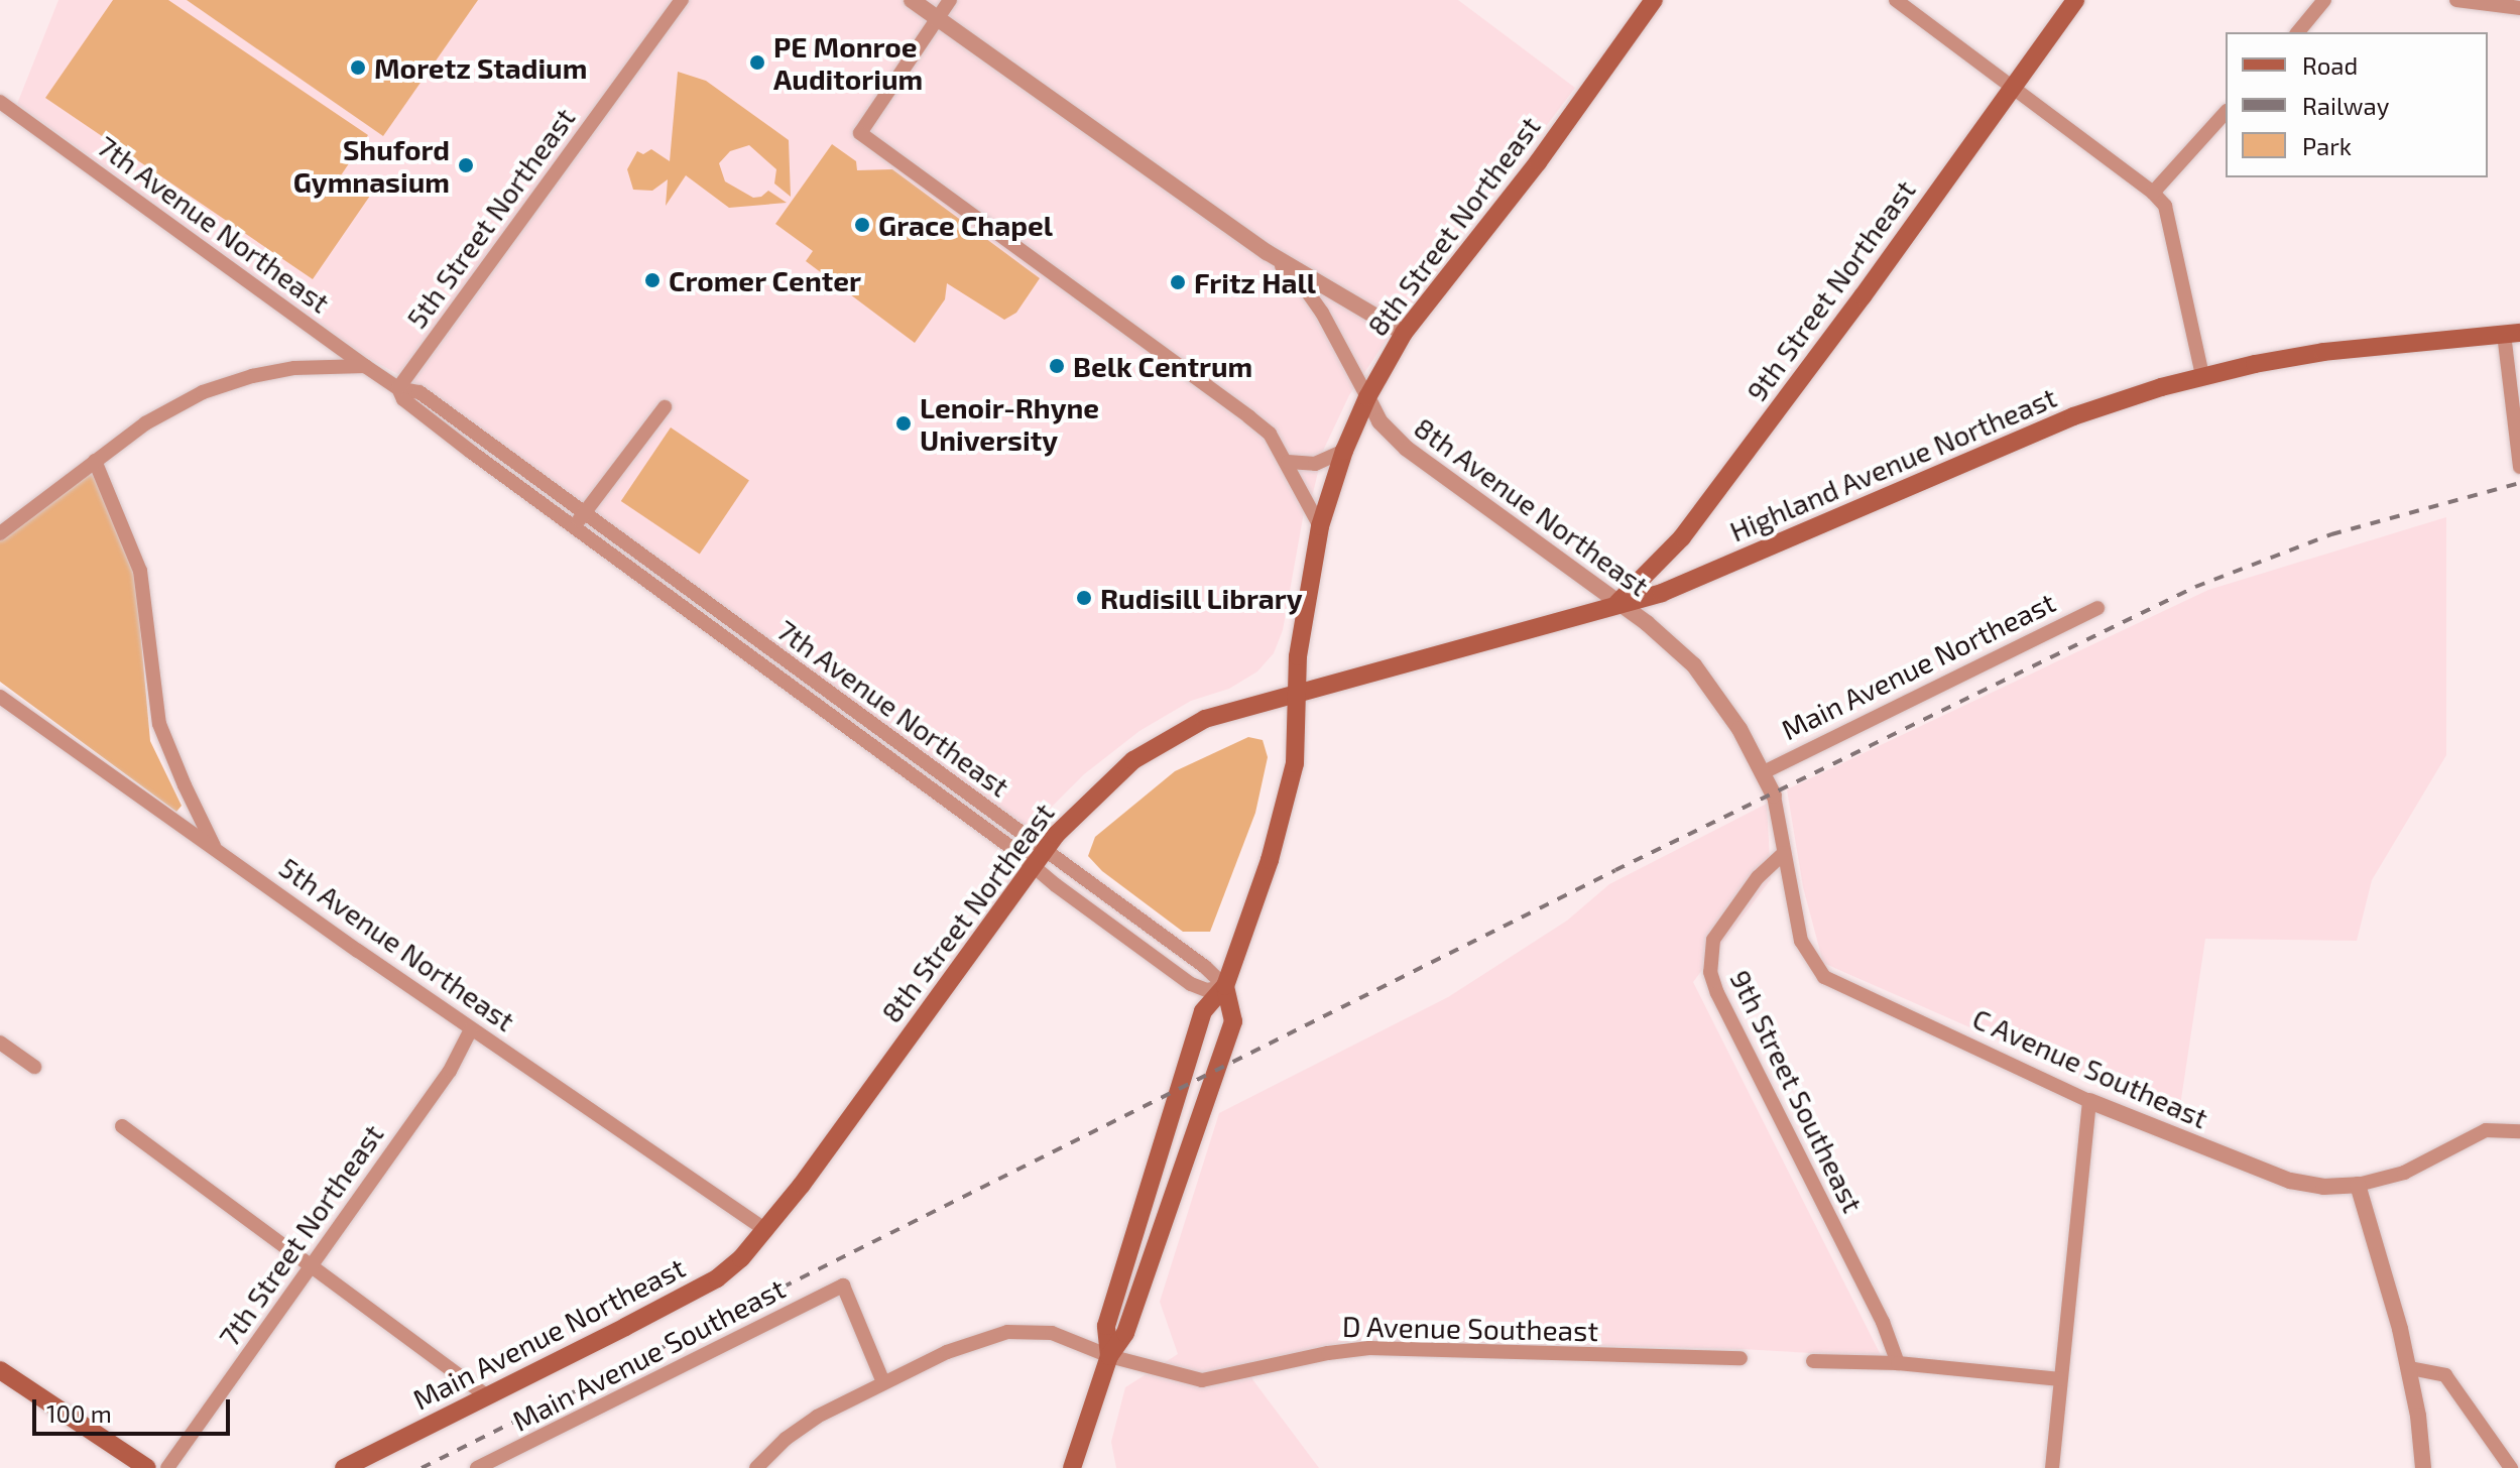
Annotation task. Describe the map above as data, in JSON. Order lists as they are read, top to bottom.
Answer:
{
  "streets": {
    "main road": [
      "8th Street Northeast",
      "9th Street Northeast",
      "Highland Avenue Northeast",
      "Main Avenue Northeast"
    ],
    "street": [
      "5th Street Northeast",
      "7th Avenue Northeast",
      "8th Avenue Northeast",
      "5th Avenue Northeast",
      "C Avenue Southeast",
      "9th Street Southeast",
      "7th Street Northeast",
      "D Avenue Southeast",
      "Main Avenue Southeast"
    ]
  },
  "crossings": [
    ["5th Street Northeast", "7th Avenue Northeast"],
    ["7th Avenue Northeast", "8th Street Northeast"],
    ["8th Street Northeast", "Highland Avenue Northeast"],
    ["8th Street Northeast", "8th Avenue Northeast"],
    ["8th Street Northeast", "Main Avenue Northeast"],
    ["8th Street Northeast", "5th Avenue Northeast"],
    ["9th Street Northeast", "Highland Avenue Northeast"],
    ["9th Street Northeast", "8th Avenue Northeast"],
    ["Highland Avenue Northeast", "8th Avenue Northeast"],
    ["8th Avenue Northeast", "Main Avenue Northeast"],
    ["8th Avenue Northeast", "C Avenue Southeast"],
    ["Main Avenue Northeast", "5th Avenue Northeast"],
    ["5th Avenue Northeast", "7th Street Northeast"],
    ["C Avenue Southeast", "9th Street Southeast"],
    ["D Avenue Southeast", "Main Avenue Southeast"]
  ],
  "places": [
    "PE Monroe Auditorium",
    "Moretz Stadium",
    "Shuford Gymnasium",
    "Grace Chapel",
    "Cromer Center",
    "Fritz Hall",
    "Belk Centrum",
    "Lenoir-Rhyne University",
    "Rudisill Library"
  ],
  "legend": ["Road", "Railway", "Park"],
  "scale_bar": "100 m"
}
